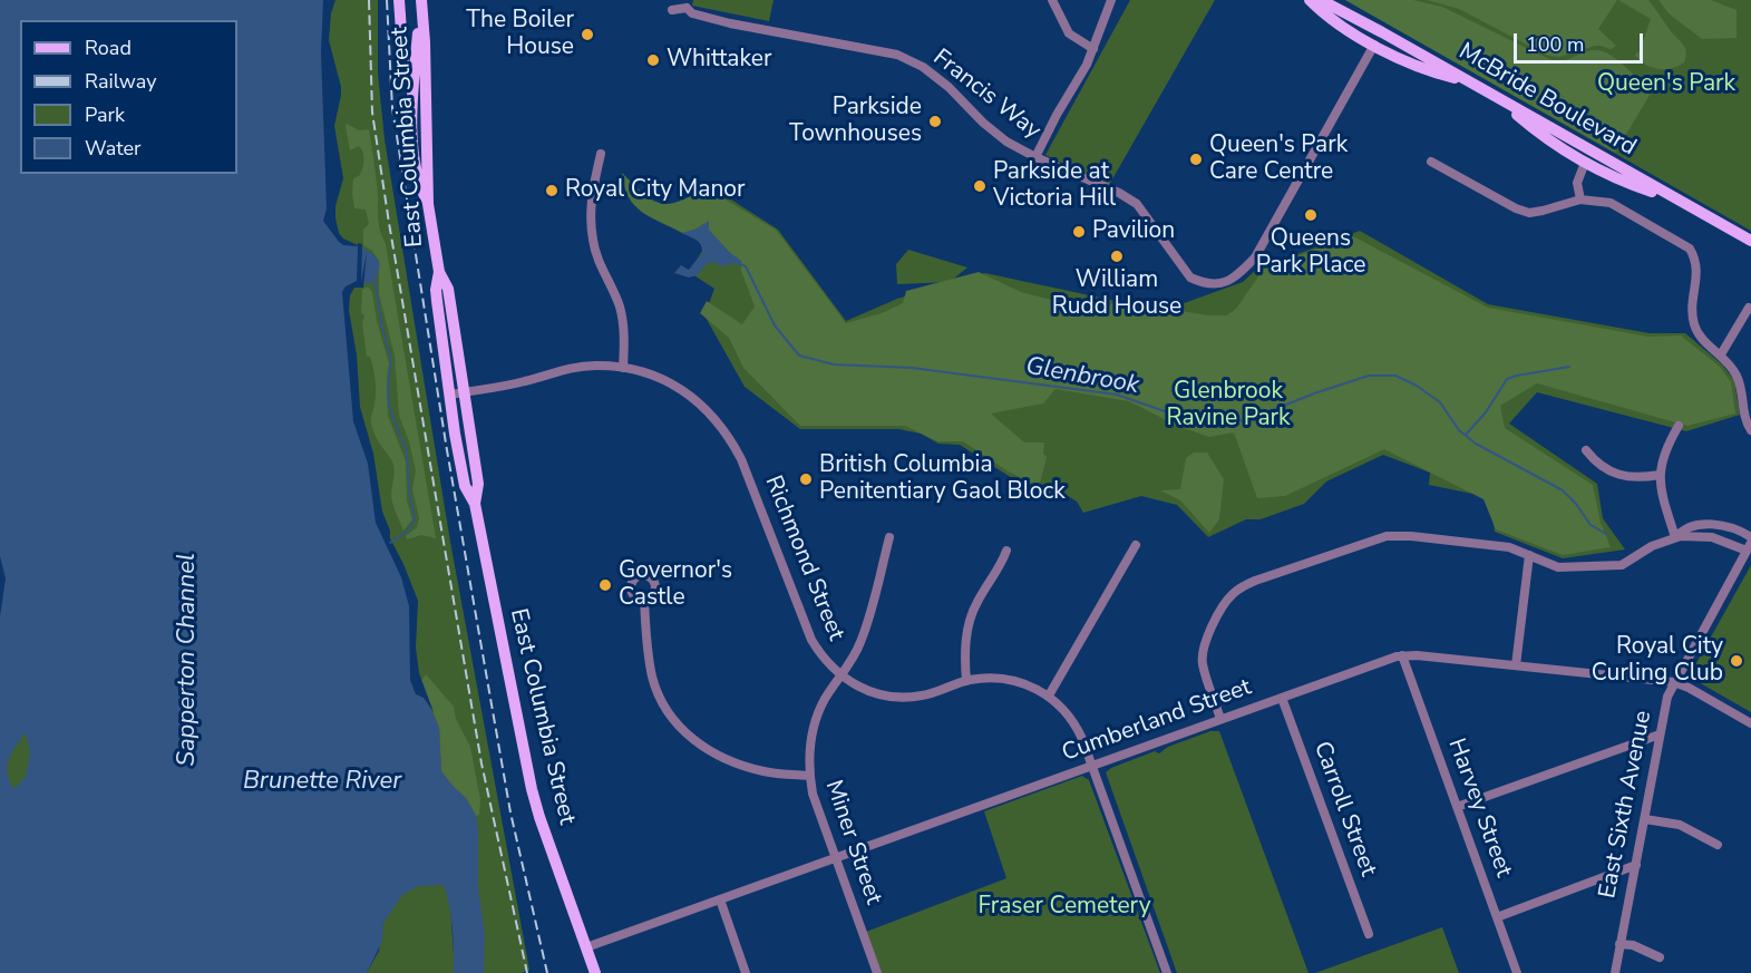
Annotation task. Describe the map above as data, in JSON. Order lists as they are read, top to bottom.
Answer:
{
  "streets": {
    "main road": ["McBride Boulevard", "East Columbia Street"],
    "street": [
      "Francis Way",
      "Richmond Street",
      "Cumberland Street",
      "East Sixth Avenue",
      "Harvey Street",
      "Carroll Street",
      "Miner Street"
    ]
  },
  "crossings": [
    ["East Columbia Street", "Richmond Street"],
    ["East Columbia Street", "Cumberland Street"],
    ["Richmond Street", "Cumberland Street"],
    ["Richmond Street", "Miner Street"],
    ["Cumberland Street", "East Sixth Avenue"],
    ["Cumberland Street", "Harvey Street"],
    ["Cumberland Street", "Carroll Street"],
    ["Cumberland Street", "Miner Street"]
  ],
  "water": ["Glenbrook", "Sapperton Channel", "Brunette River"],
  "parks": ["Queen's Park", "Glenbrook Ravine Park", "Fraser Cemetery"],
  "places": [
    "The Boiler House",
    "Whittaker",
    "Parkside Townhouses",
    "Queen's Park Care Centre",
    "Parkside at Victoria Hill",
    "Royal City Manor",
    "Queens Park Place",
    "Pavilion",
    "William Rudd House",
    "British Columbia Penitentiary Gaol Block",
    "Governor's Castle",
    "Royal City Curling Club"
  ],
  "legend": [
    "Road",
    "Railway",
    "Park",
    "Water"
  ],
  "scale_bar": "100 m"
}
